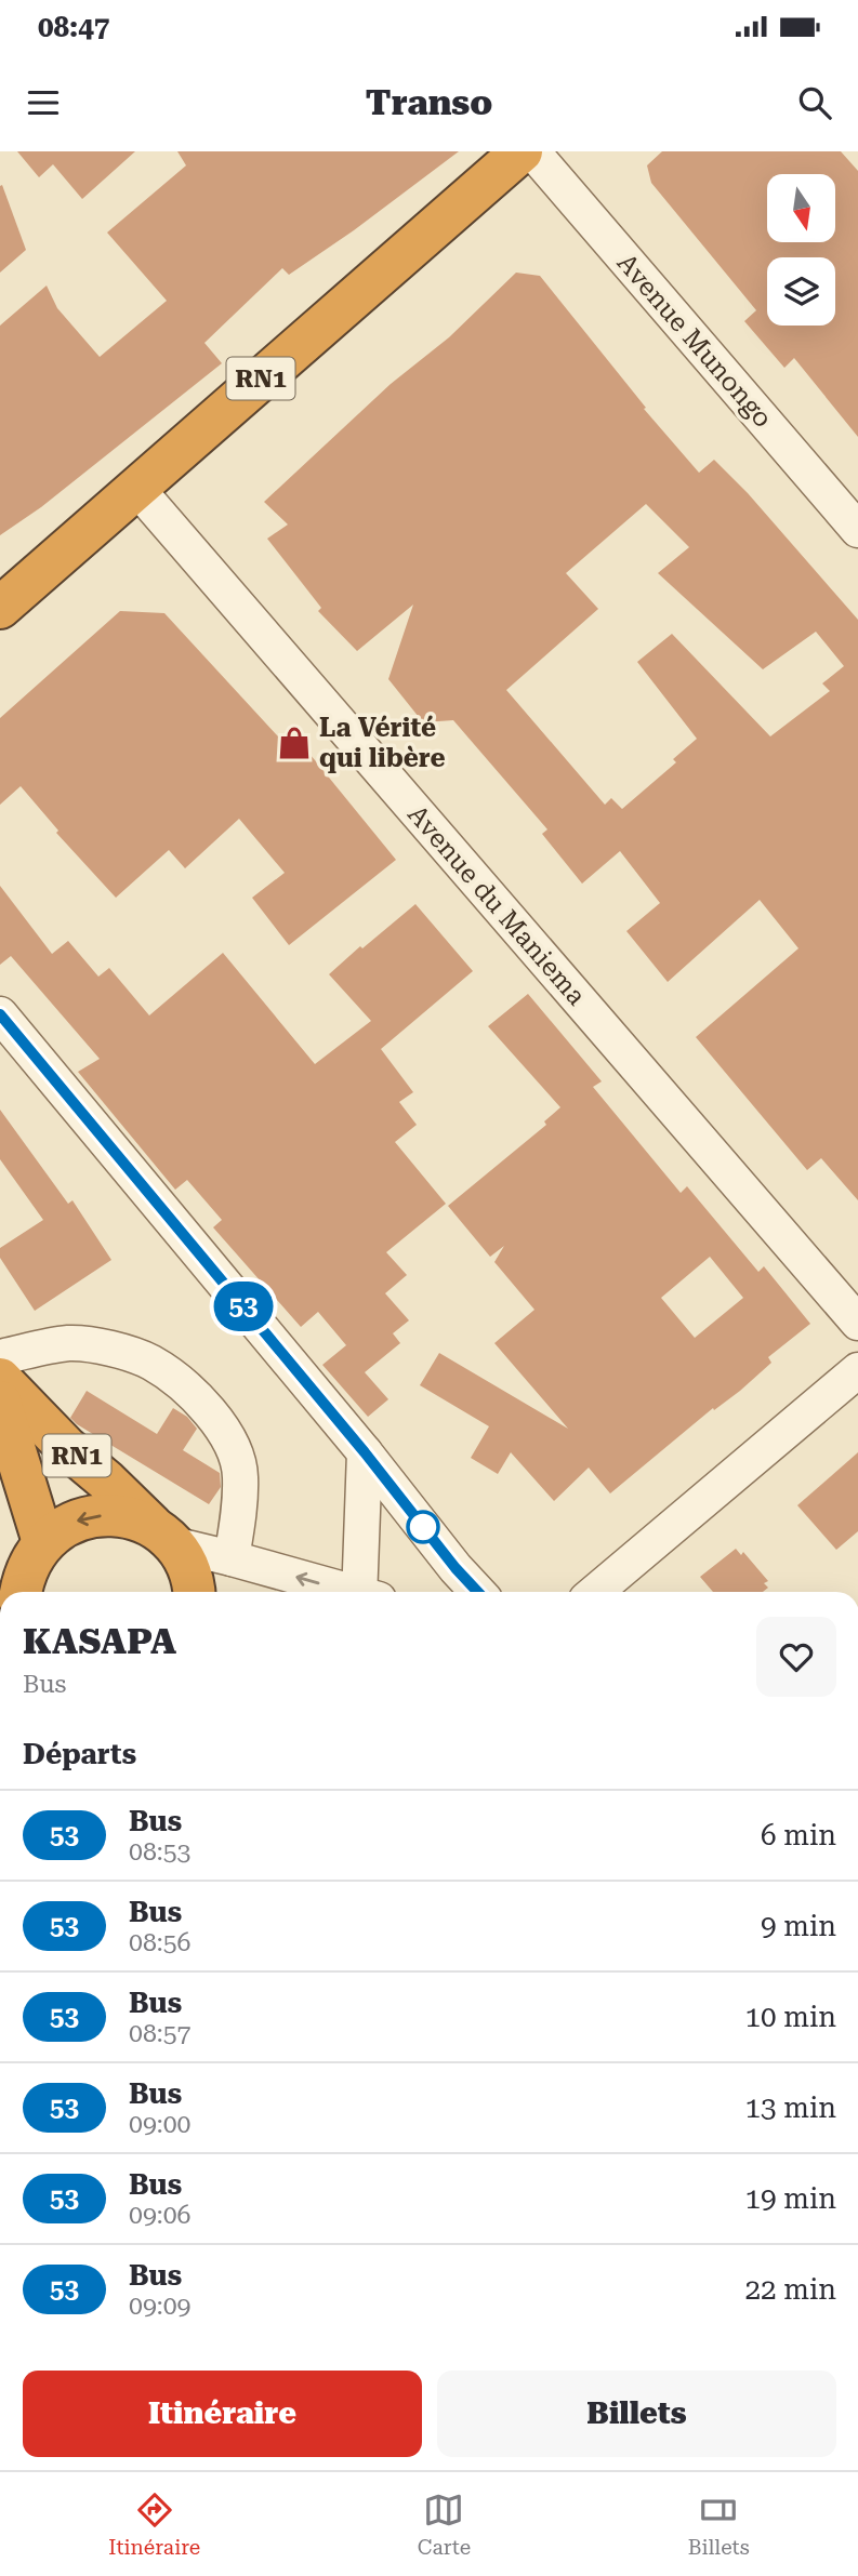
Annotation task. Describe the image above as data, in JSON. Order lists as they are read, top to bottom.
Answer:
{
  "streets": {
    "highway": ["RN1"],
    "street": ["Avenue Munongo", "Avenue du Maniema"]
  },
  "crossings": [
    ["RN1", "Avenue du Maniema"]
  ],
  "places": {
    "shop": ["La Vérité qui libère"]
  },
  "lines": ["bus line 53"],
  "north": "bottom",
  "page": {
    "status": "08:47",
    "header": "Transo",
    "on_map": "53",
    "heading": [
      ["KASAPA", "Bus"],
      "Départs"
    ],
    "list": [
      {
        "mark": "53",
        "name": "Bus",
        "note": "08:53",
        "value": "6 min"
      },
      {
        "mark": "53",
        "name": "Bus",
        "note": "08:56",
        "value": "9 min"
      },
      {
        "mark": "53",
        "name": "Bus",
        "note": "08:57",
        "value": "10 min"
      },
      {
        "mark": "53",
        "name": "Bus",
        "note": "09:00",
        "value": "13 min"
      },
      {
        "mark": "53",
        "name": "Bus",
        "note": "09:06",
        "value": "19 min"
      },
      {
        "mark": "53",
        "name": "Bus",
        "note": "09:09",
        "value": "22 min"
      }
    ],
    "buttons": ["Itinéraire", "Billets"],
    "tabs": ["Itinéraire", "Carte", "Billets"]
  }
}
